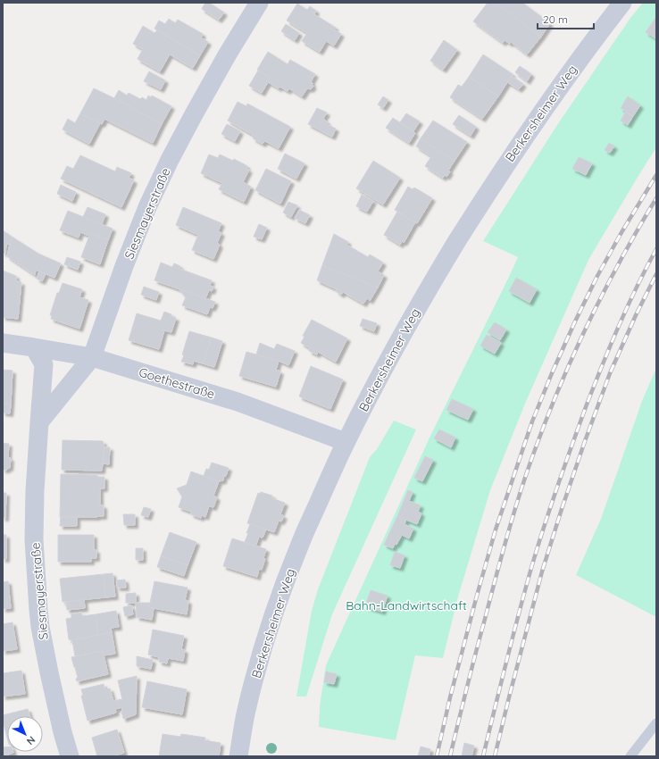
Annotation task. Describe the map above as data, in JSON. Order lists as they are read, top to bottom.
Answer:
{
  "streets": {
    "street": ["Berkersheimer Weg", "Siesmayerstraße", "Goethestraße"]
  },
  "crossings": [
    ["Berkersheimer Weg", "Goethestraße"],
    ["Siesmayerstraße", "Goethestraße"]
  ],
  "parks": ["Bahn-Landwirtschaft"],
  "scale_bar": "20 m",
  "north": "bottom right"
}
